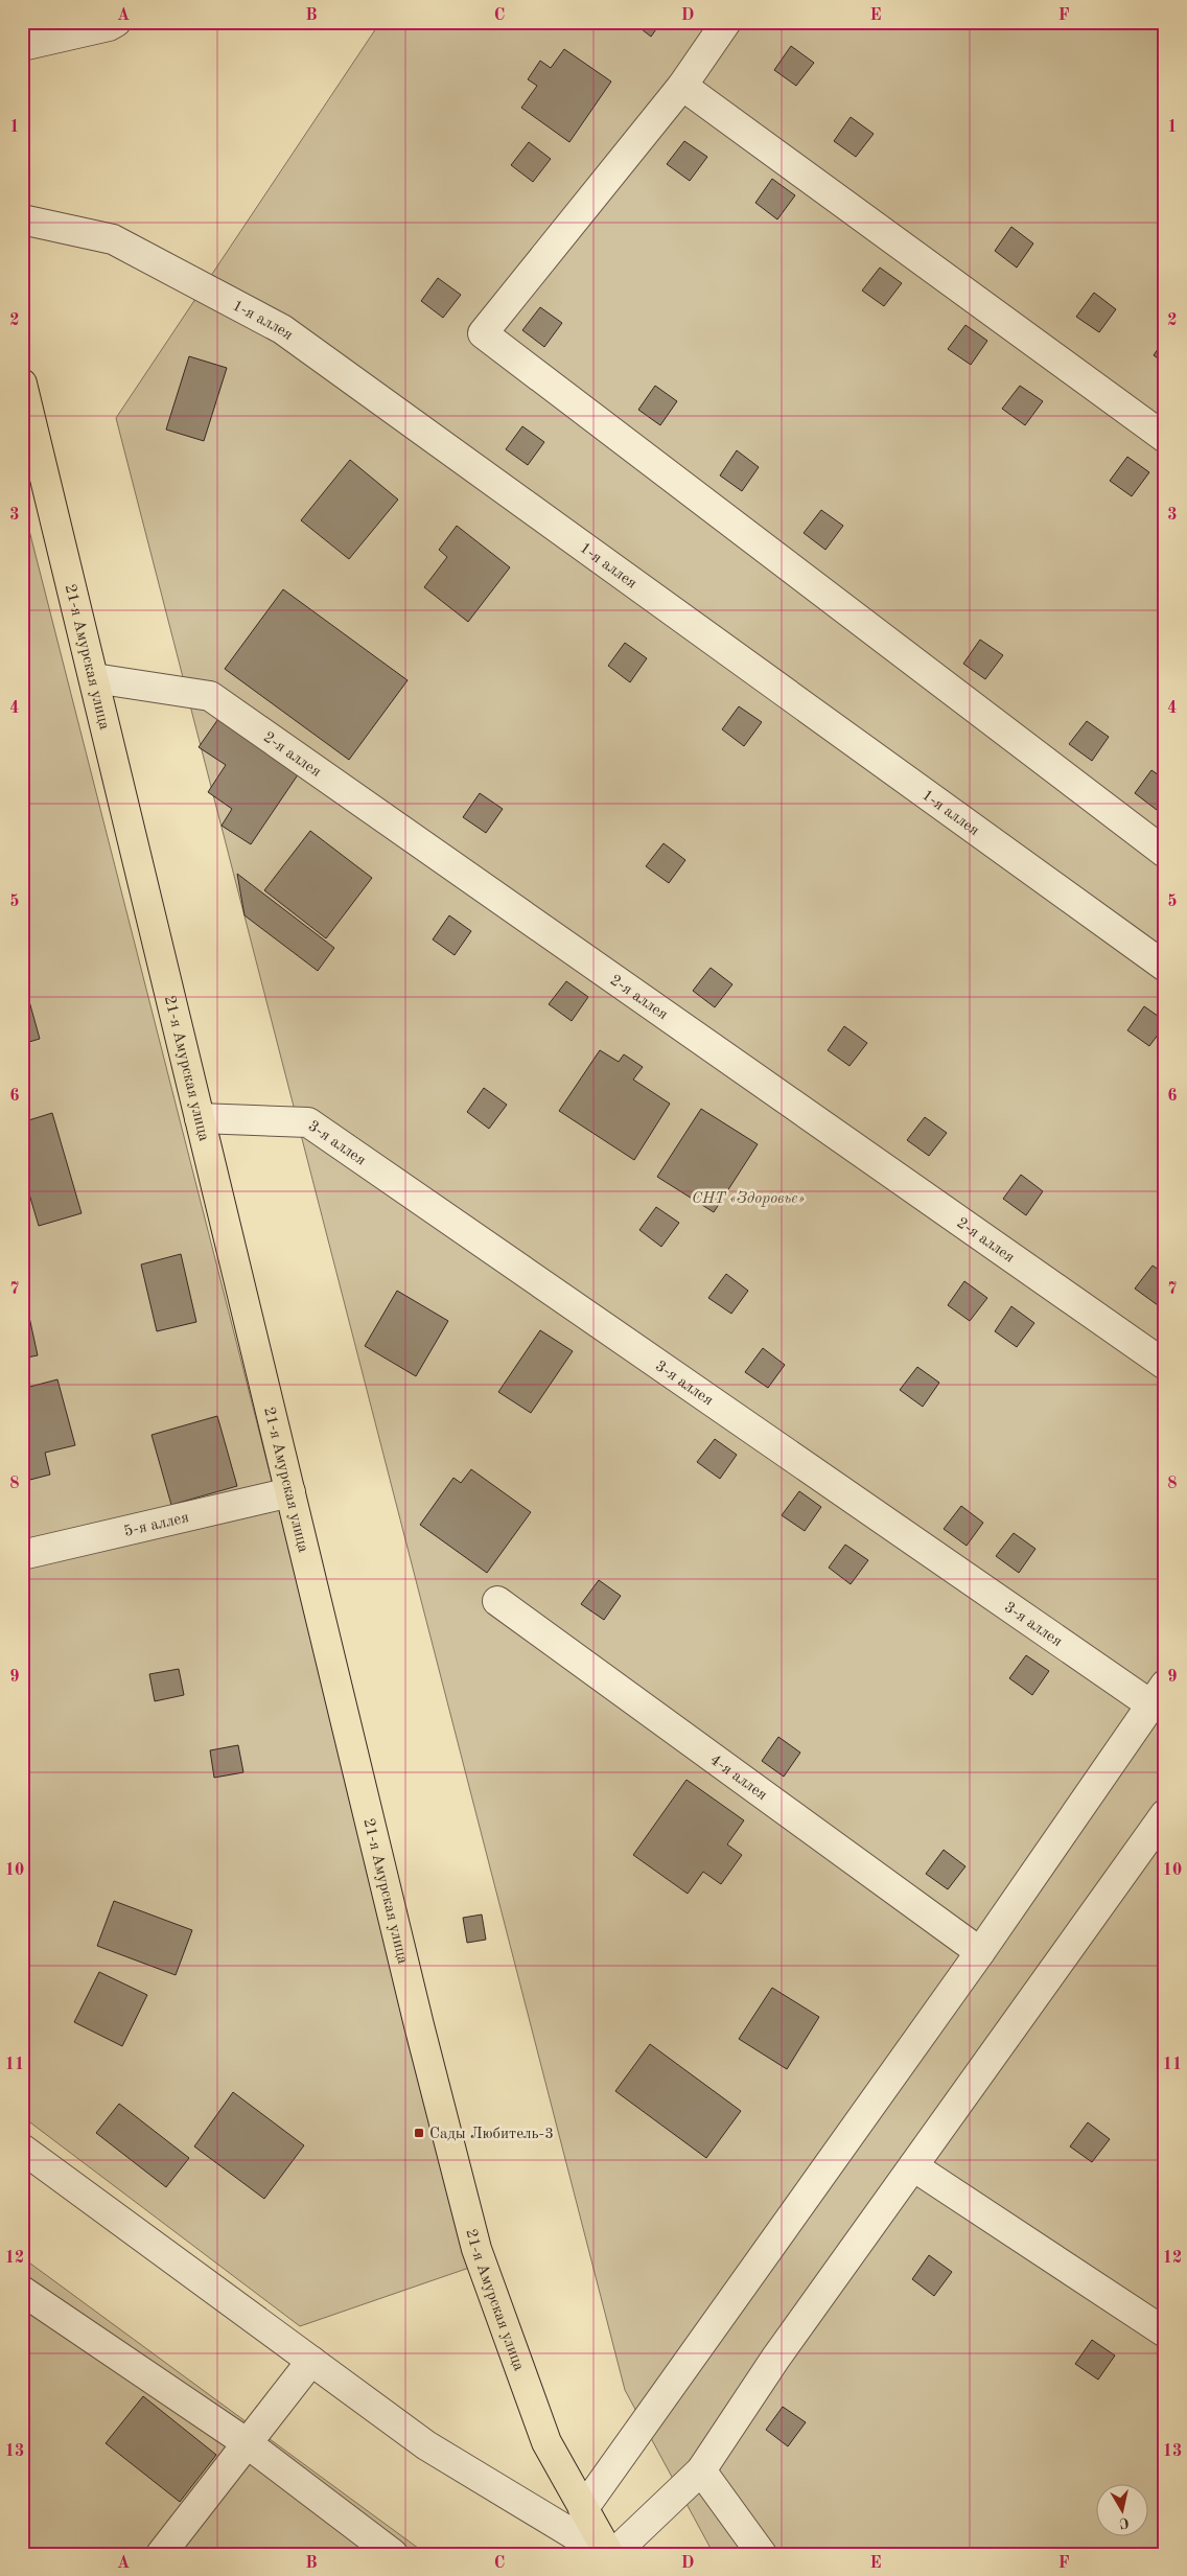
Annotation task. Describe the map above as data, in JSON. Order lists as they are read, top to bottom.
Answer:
{
  "streets": {
    "main road": ["21-я Амурская улица"],
    "street": [
      "1-я аллея",
      "2-я аллея",
      "3-я аллея",
      "5-я аллея",
      "4-я аллея"
    ]
  },
  "crossings": [
    ["21-я Амурская улица", "2-я аллея"],
    ["21-я Амурская улица", "3-я аллея"],
    ["21-я Амурская улица", "5-я аллея"]
  ],
  "parks": ["СНТ «Здоровье»"],
  "places": {
    "transit": ["Сады Любитель-3"]
  },
  "north": "bottom",
  "grid": {
    "columns": [
      "A",
      "B",
      "C",
      "D",
      "E",
      "F"
    ],
    "rows": [
      "1",
      "2",
      "3",
      "4",
      "5",
      "6",
      "7",
      "8",
      "9",
      "10",
      "11",
      "12",
      "13"
    ]
  }
}
